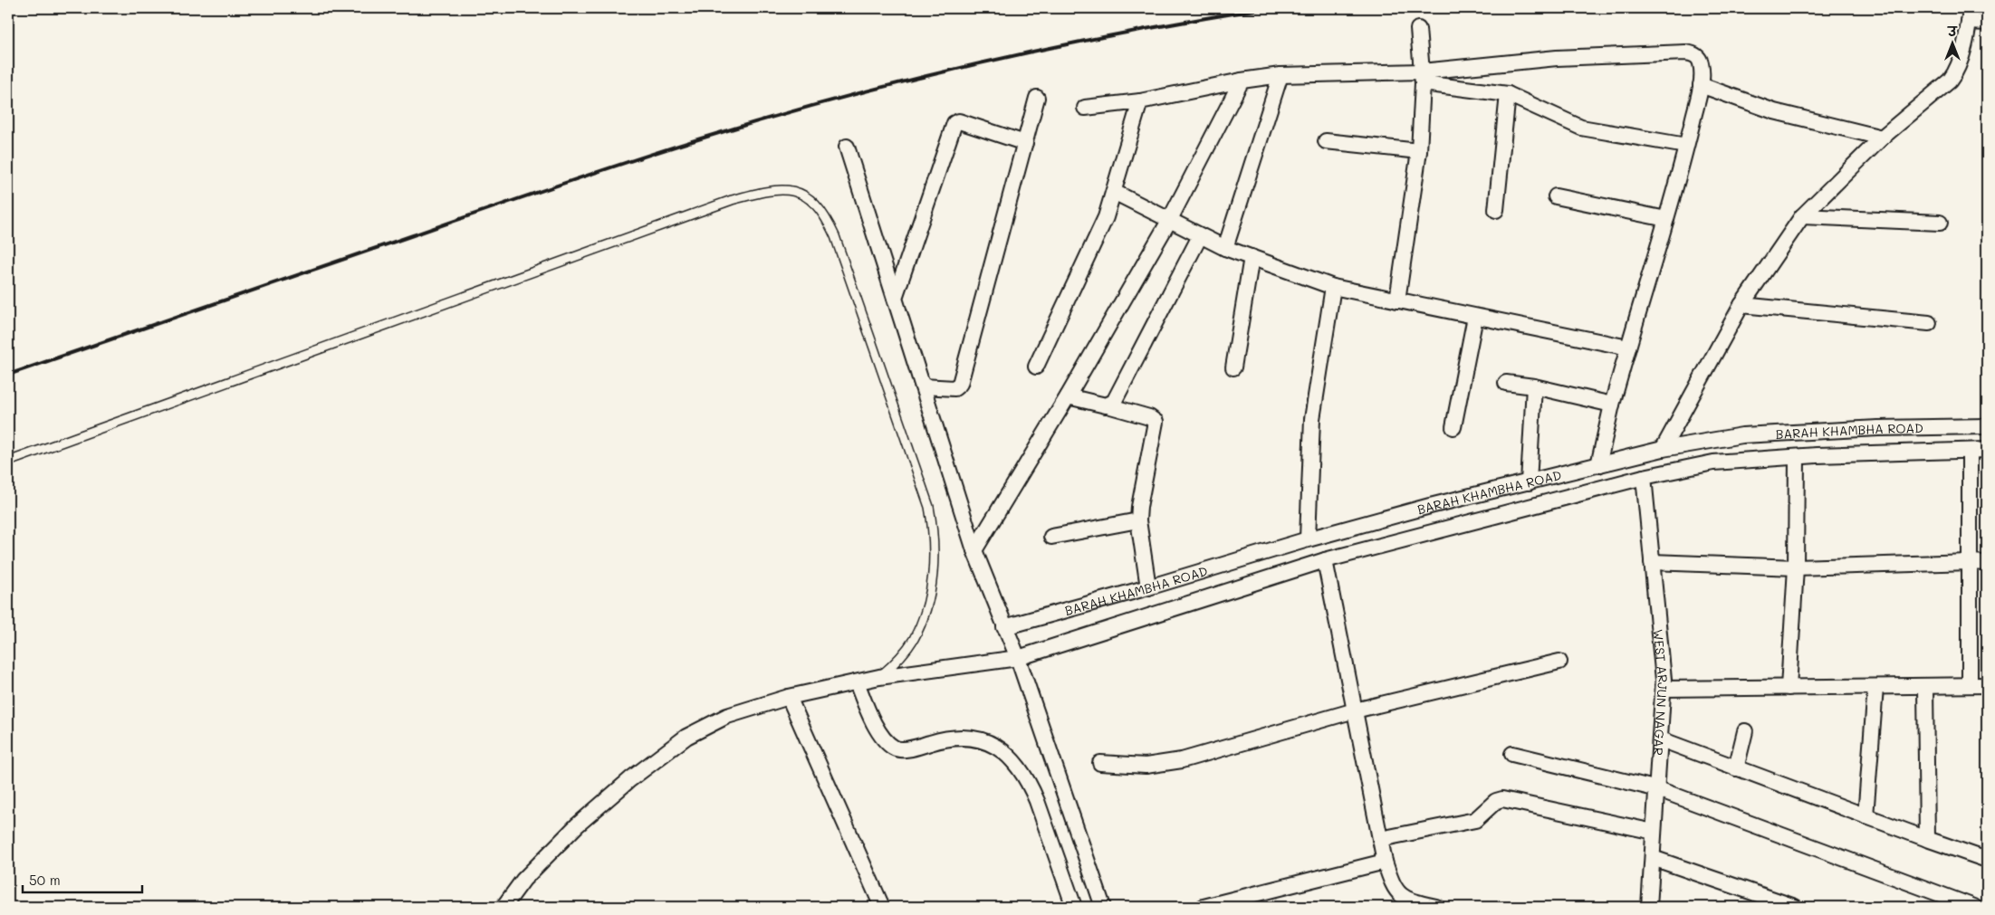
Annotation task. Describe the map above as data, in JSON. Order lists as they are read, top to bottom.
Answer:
{
  "streets": {
    "street": ["BARAH KHAMBHA ROAD", "WEST ARJUN NAGAR"]
  },
  "crossings": [
    ["BARAH KHAMBHA ROAD", "WEST ARJUN NAGAR"]
  ],
  "scale_bar": "50 m",
  "north": "top"
}
